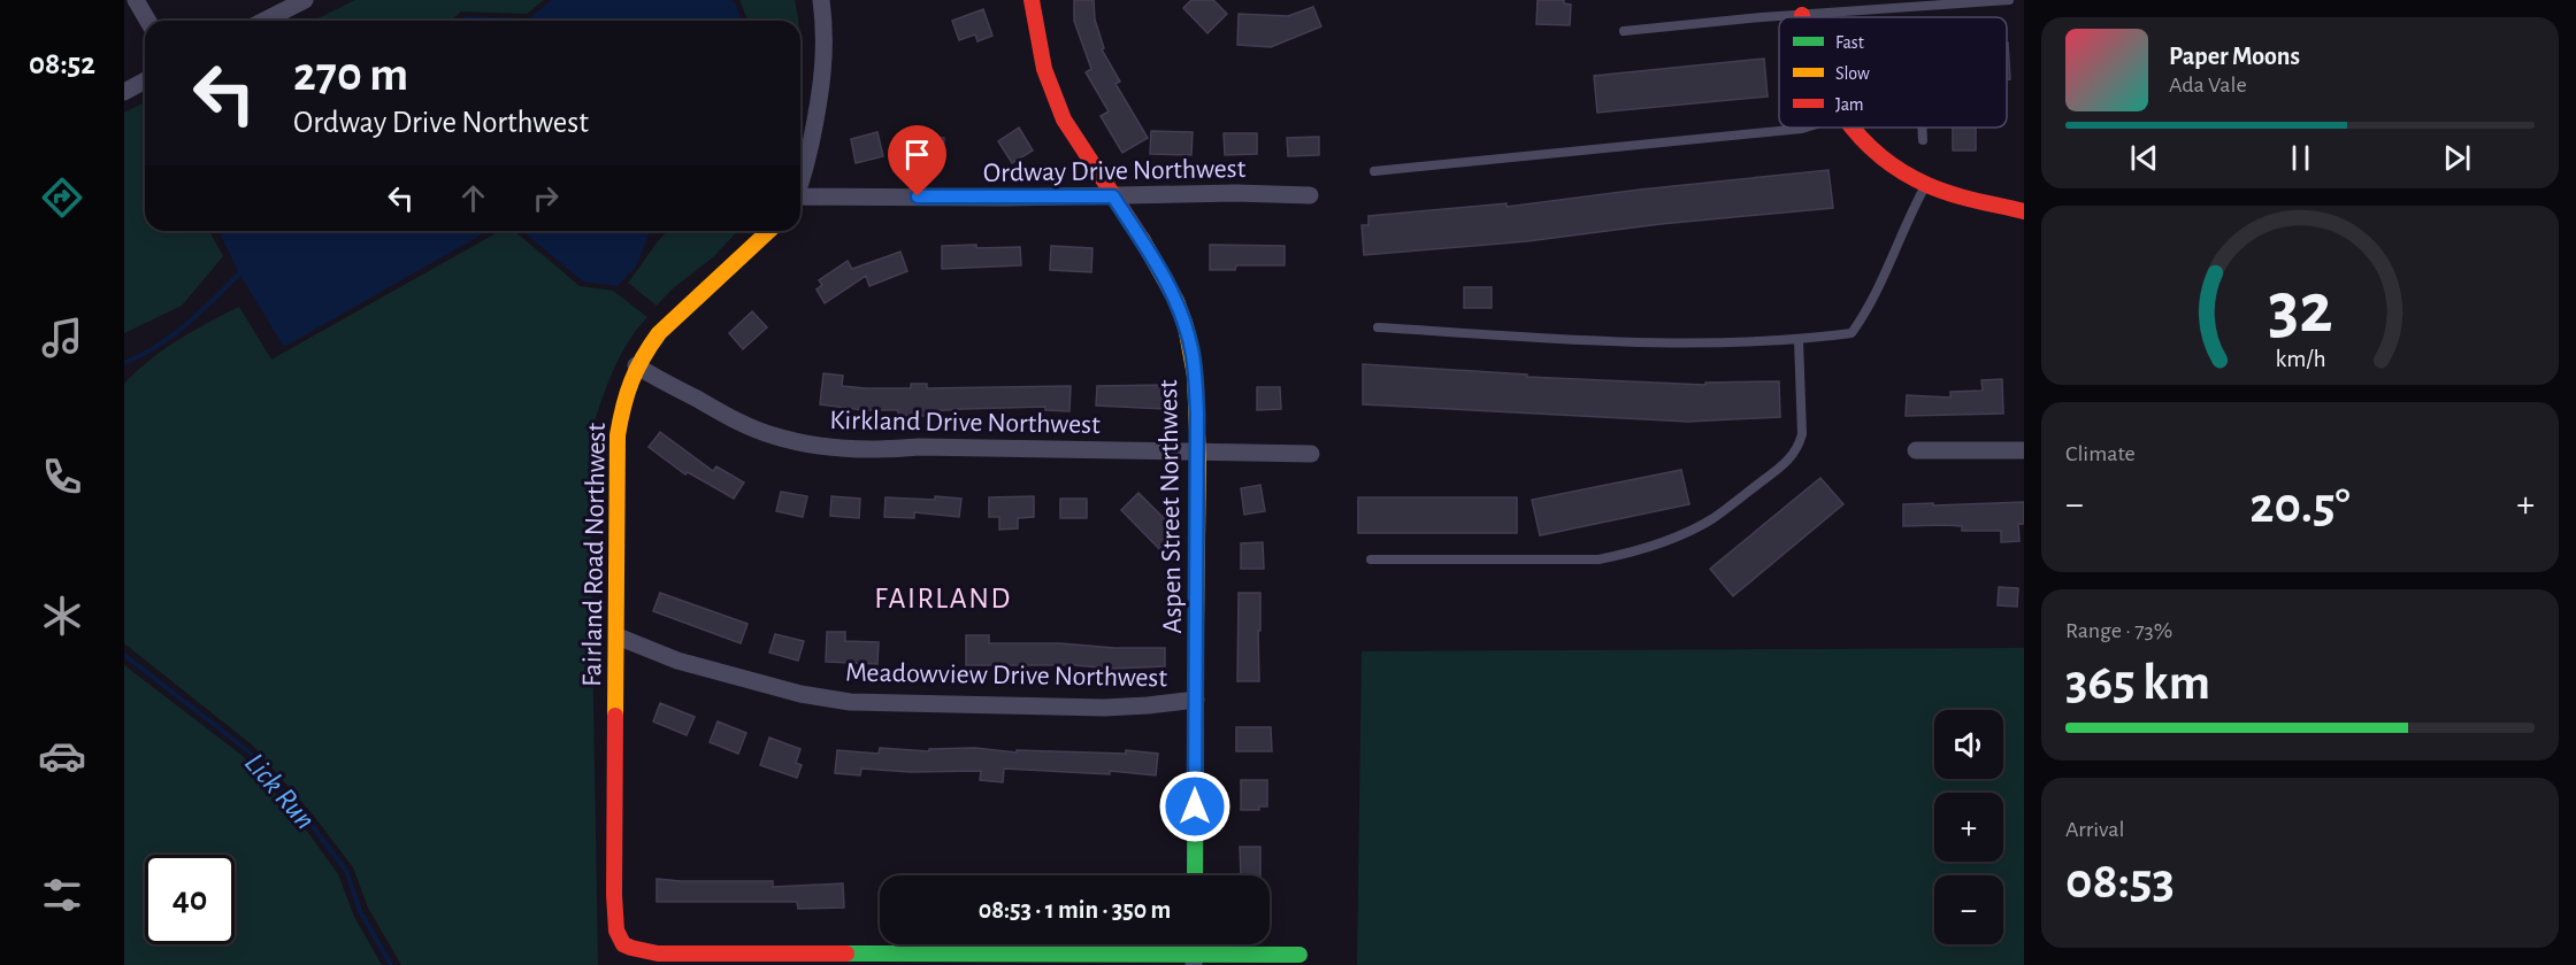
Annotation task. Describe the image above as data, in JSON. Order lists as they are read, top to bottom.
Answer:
{
  "streets": {
    "street": [
      "Ordway Drive Northwest",
      "Kirkland Drive Northwest",
      "Aspen Street Northwest",
      "Fairland Road Northwest",
      "Meadowview Drive Northwest"
    ]
  },
  "crossings": [
    ["Ordway Drive Northwest", "Aspen Street Northwest"],
    ["Kirkland Drive Northwest", "Aspen Street Northwest"],
    ["Kirkland Drive Northwest", "Fairland Road Northwest"],
    ["Aspen Street Northwest", "Meadowview Drive Northwest"],
    ["Fairland Road Northwest", "Meadowview Drive Northwest"]
  ],
  "districts": ["FAIRLAND"],
  "water": ["Lick Run"],
  "legend": ["Fast", "Slow", "Jam"],
  "page": {
    "tabs": "08:52",
    "turn": ["270 m", "Ordway Drive Northwest"],
    "song": ["Paper Moons", "Ada Vale"],
    "tile": [
      "Climate",
      ["Range · 73%", "365 km"],
      ["Arrival", "08:53"]
    ],
    "heat": ["−", "20.5°", "+"],
    "map_buttons": ["+", "−"],
    "limit": "40",
    "trip": "08:53 · 1 min · 350 m",
    "gauge": ["32", "km/h"]
  }
}
